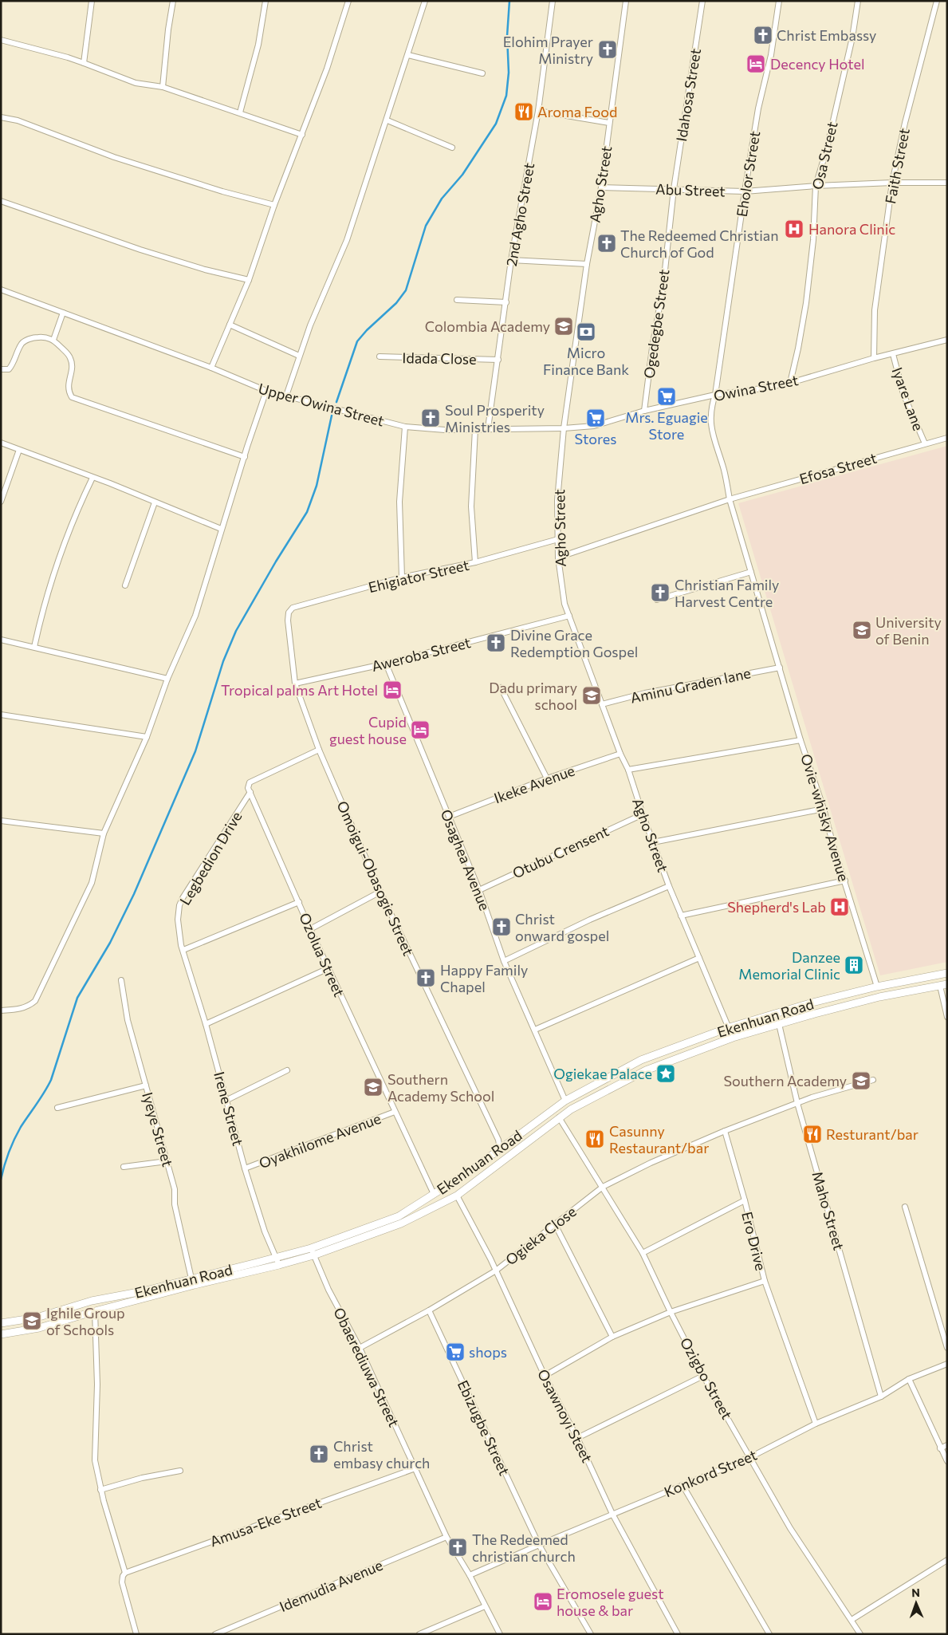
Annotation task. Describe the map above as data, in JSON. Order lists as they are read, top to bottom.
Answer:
{
  "streets": {
    "main road": ["Ekenhuan Road"],
    "street": [
      "Idahosa Street",
      "Osa Street",
      "Faith Street",
      "Eholor Street",
      "Agho Street",
      "Abu Street",
      "2nd Agho Street",
      "Ogedegbe Street",
      "Idada Close",
      "Owina Street",
      "Iyare Lane",
      "Upper Owina Street",
      "Efosa Street",
      "Ehigiator Street",
      "Aweroba Street",
      "Aminu Graden lane",
      "Ikeke Avenue",
      "Ovie-whisky Avenue",
      "Otubu Crensent",
      "Legbedion Drive",
      "Osaghea Avenue",
      "Omoigui-Obasogie Street",
      "Ozolua Street",
      "Irene Street",
      "Iyeye Street",
      "Oyakhilome Avenue",
      "Maho Street",
      "Ogieka Close",
      "Ero Drive",
      "Obaerediuwa Street",
      "Ozigbo Street",
      "Osawnoyi Steet",
      "Ebizugbe Street",
      "Konkord Street",
      "Amusa-Eke Street",
      "Idemudia Avenue"
    ]
  },
  "crossings": [
    ["Idahosa Street", "Abu Street"],
    ["Idahosa Street", "Ogedegbe Street"],
    ["Osa Street", "Abu Street"],
    ["Osa Street", "Owina Street"],
    ["Faith Street", "Abu Street"],
    ["Faith Street", "Owina Street"],
    ["Eholor Street", "Abu Street"],
    ["Eholor Street", "Owina Street"],
    ["Eholor Street", "Efosa Street"],
    ["Eholor Street", "Ovie-whisky Avenue"],
    ["Agho Street", "Abu Street"],
    ["Agho Street", "Owina Street"],
    ["Agho Street", "Upper Owina Street"],
    ["Agho Street", "Efosa Street"],
    ["Agho Street", "Ehigiator Street"],
    ["Agho Street", "Aweroba Street"],
    ["Agho Street", "Aminu Graden lane"],
    ["Agho Street", "Ikeke Avenue"],
    ["Agho Street", "Ovie-whisky Avenue"],
    ["Agho Street", "Otubu Crensent"],
    ["Agho Street", "Ekenhuan Road"],
    ["Abu Street", "Ogedegbe Street"],
    ["2nd Agho Street", "Idada Close"],
    ["2nd Agho Street", "Upper Owina Street"],
    ["Ogedegbe Street", "Owina Street"],
    ["Owina Street", "Iyare Lane"],
    ["Owina Street", "Upper Owina Street"],
    ["Iyare Lane", "Efosa Street"],
    ["Efosa Street", "Ovie-whisky Avenue"],
    ["Ehigiator Street", "Omoigui-Obasogie Street"],
    ["Aweroba Street", "Osaghea Avenue"],
    ["Aweroba Street", "Omoigui-Obasogie Street"],
    ["Aminu Graden lane", "Ovie-whisky Avenue"],
    ["Ikeke Avenue", "Osaghea Avenue"],
    ["Ovie-whisky Avenue", "Ekenhuan Road"],
    ["Otubu Crensent", "Osaghea Avenue"],
    ["Legbedion Drive", "Ozolua Street"],
    ["Legbedion Drive", "Irene Street"],
    ["Osaghea Avenue", "Ekenhuan Road"],
    ["Omoigui-Obasogie Street", "Ekenhuan Road"],
    ["Ozolua Street", "Ekenhuan Road"],
    ["Ozolua Street", "Oyakhilome Avenue"],
    ["Ekenhuan Road", "Irene Street"],
    ["Ekenhuan Road", "Iyeye Street"],
    ["Ekenhuan Road", "Maho Street"],
    ["Ekenhuan Road", "Obaerediuwa Street"],
    ["Ekenhuan Road", "Ozigbo Street"],
    ["Ekenhuan Road", "Osawnoyi Steet"],
    ["Irene Street", "Oyakhilome Avenue"],
    ["Maho Street", "Konkord Street"],
    ["Ogieka Close", "Ero Drive"],
    ["Ogieka Close", "Obaerediuwa Street"],
    ["Ogieka Close", "Ozigbo Street"],
    ["Ogieka Close", "Osawnoyi Steet"],
    ["Ogieka Close", "Ebizugbe Street"],
    ["Ero Drive", "Konkord Street"],
    ["Obaerediuwa Street", "Konkord Street"],
    ["Obaerediuwa Street", "Amusa-Eke Street"],
    ["Obaerediuwa Street", "Idemudia Avenue"],
    ["Ozigbo Street", "Konkord Street"],
    ["Osawnoyi Steet", "Konkord Street"],
    ["Ebizugbe Street", "Konkord Street"]
  ],
  "places": {
    "church": [
      "Christ Embassy",
      "Elohim Prayer Ministry",
      "The Redeemed Christian Church of God",
      "Soul Prosperity Ministries",
      "Christian Family Harvest Centre",
      "Divine Grace Redemption Gospel",
      "Christ onward gospel",
      "Happy Family Chapel",
      "Christ embasy church",
      "The Redeemed christian church"
    ],
    "hotel": [
      "Decency Hotel",
      "Tropical palms Art Hotel",
      "Cupid guest house",
      "Eromosele guest house & bar"
    ],
    "restaurant": ["Aroma Food", "Resturant/bar", "Casunny Restaurant/bar"],
    "hospital": ["Hanora Clinic", "Shepherd's Lab"],
    "school or university": [
      "Colombia Academy",
      "University of Benin",
      "Dadu primary school",
      "Southern Academy",
      "Southern Academy School",
      "Ighile Group of Schools"
    ],
    "bank": ["Micro Finance Bank"],
    "supermarket": ["Mrs. Eguagie Store", "Stores", "shops"],
    "building": ["Danzee Memorial Clinic"],
    "place": ["Ogiekae Palace"]
  },
  "north": "top"
}
